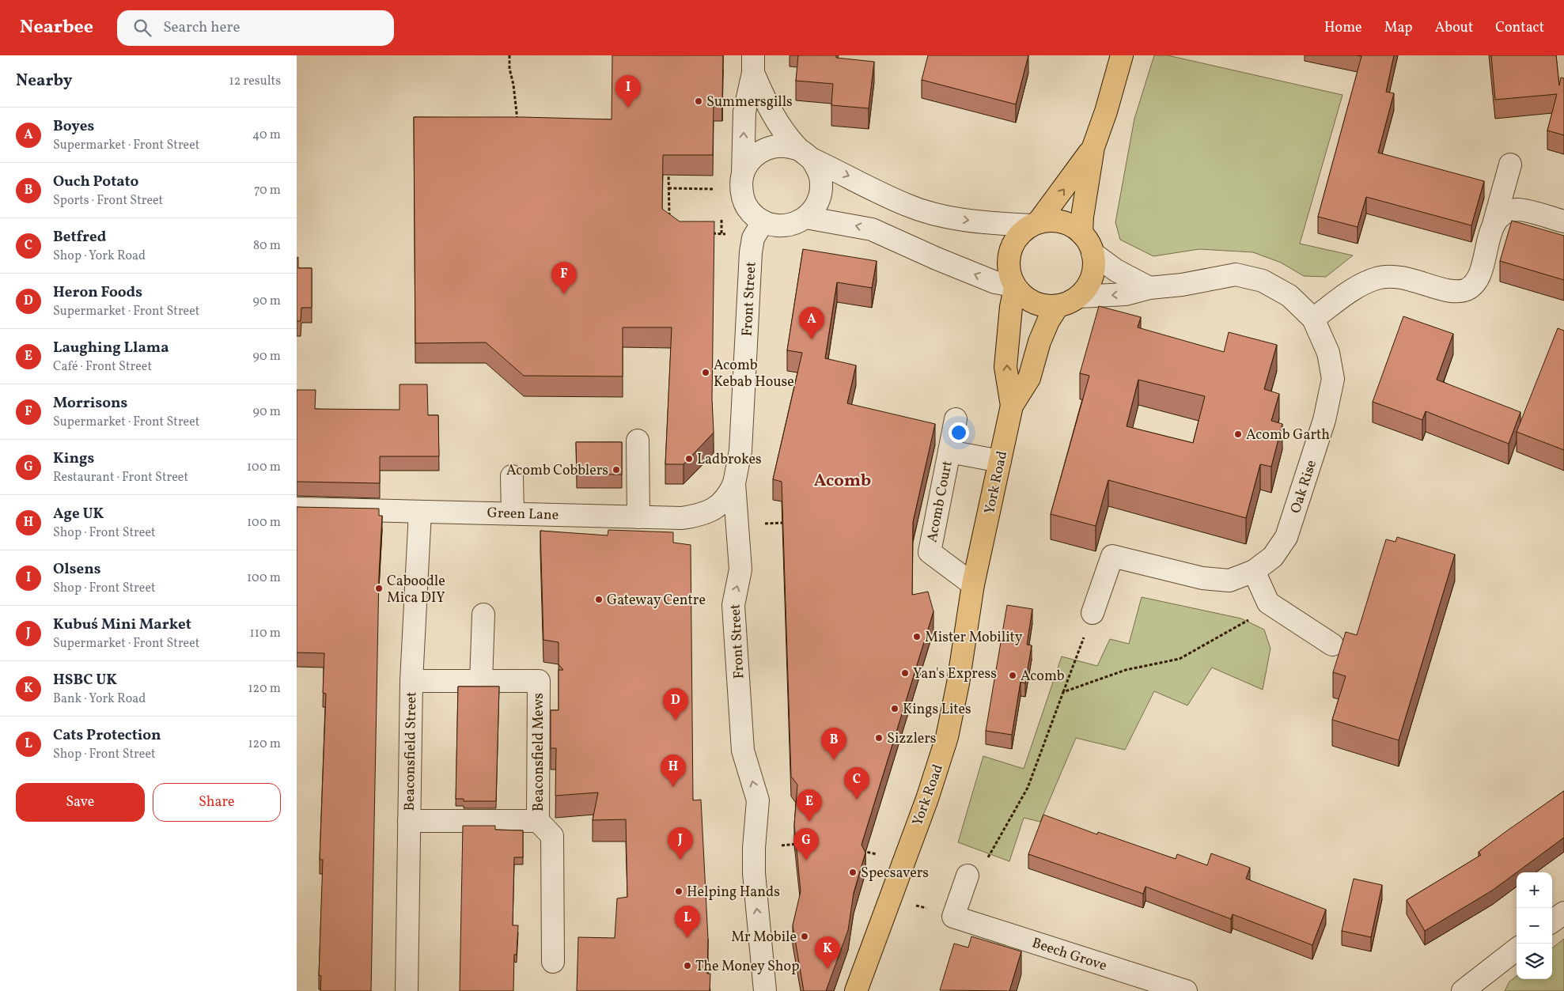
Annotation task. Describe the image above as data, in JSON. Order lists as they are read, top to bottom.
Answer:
{
  "streets": {
    "main road": ["York Road"],
    "street": [
      "Front Street",
      "Oak Rise",
      "Acomb Court",
      "Green Lane",
      "Beaconsfield Street",
      "Beaconsfield Mews",
      "Beech Grove"
    ]
  },
  "crossings": [
    ["Front Street", "Green Lane"],
    ["York Road", "Oak Rise"],
    ["York Road", "Acomb Court"],
    ["Green Lane", "Beaconsfield Street"],
    ["Beaconsfield Street", "Beaconsfield Mews"]
  ],
  "one_way": ["Front Street"],
  "districts": ["Acomb"],
  "places": [
    "Summersgills",
    "Acomb Kebab House",
    "Acomb Garth",
    "Ladbrokes",
    "Acomb Cobblers",
    "Caboodle Mica DIY",
    "Gateway Centre",
    "Mister Mobility",
    "Yan's Express",
    "Acomb",
    "Kings Lites",
    "Sizzlers",
    "Specsavers",
    "Helping Hands",
    "Mr Mobile",
    "The Money Shop"
  ],
  "page": {
    "header": "Nearbee",
    "search": "Search here",
    "nav": [
      "Home",
      "Map",
      "About",
      "Contact"
    ],
    "heading": ["Nearby", "12 results"],
    "pins": [
      "I",
      "F",
      "A",
      "D",
      "B",
      "H",
      "C",
      "E",
      "J",
      "G",
      "L",
      "K"
    ],
    "list": [
      {
        "mark": "A",
        "name": "Boyes",
        "note": "Supermarket · Front Street",
        "value": "40 m"
      },
      {
        "mark": "B",
        "name": "Ouch Potato",
        "note": "Sports · Front Street",
        "value": "70 m"
      },
      {
        "mark": "C",
        "name": "Betfred",
        "note": "Shop · York Road",
        "value": "80 m"
      },
      {
        "mark": "D",
        "name": "Heron Foods",
        "note": "Supermarket · Front Street",
        "value": "90 m"
      },
      {
        "mark": "E",
        "name": "Laughing Llama",
        "note": "Café · Front Street",
        "value": "90 m"
      },
      {
        "mark": "F",
        "name": "Morrisons",
        "note": "Supermarket · Front Street",
        "value": "90 m"
      },
      {
        "mark": "G",
        "name": "Kings",
        "note": "Restaurant · Front Street",
        "value": "100 m"
      },
      {
        "mark": "H",
        "name": "Age UK",
        "note": "Shop · Front Street",
        "value": "100 m"
      },
      {
        "mark": "I",
        "name": "Olsens",
        "note": "Shop · Front Street",
        "value": "100 m"
      },
      {
        "mark": "J",
        "name": "Kubuś Mini Market",
        "note": "Supermarket · Front Street",
        "value": "110 m"
      },
      {
        "mark": "K",
        "name": "HSBC UK",
        "note": "Bank · York Road",
        "value": "120 m"
      },
      {
        "mark": "L",
        "name": "Cats Protection",
        "note": "Shop · Front Street",
        "value": "120 m"
      }
    ],
    "buttons": ["Save", "Share"],
    "map_buttons": ["+", "−"]
  }
}
